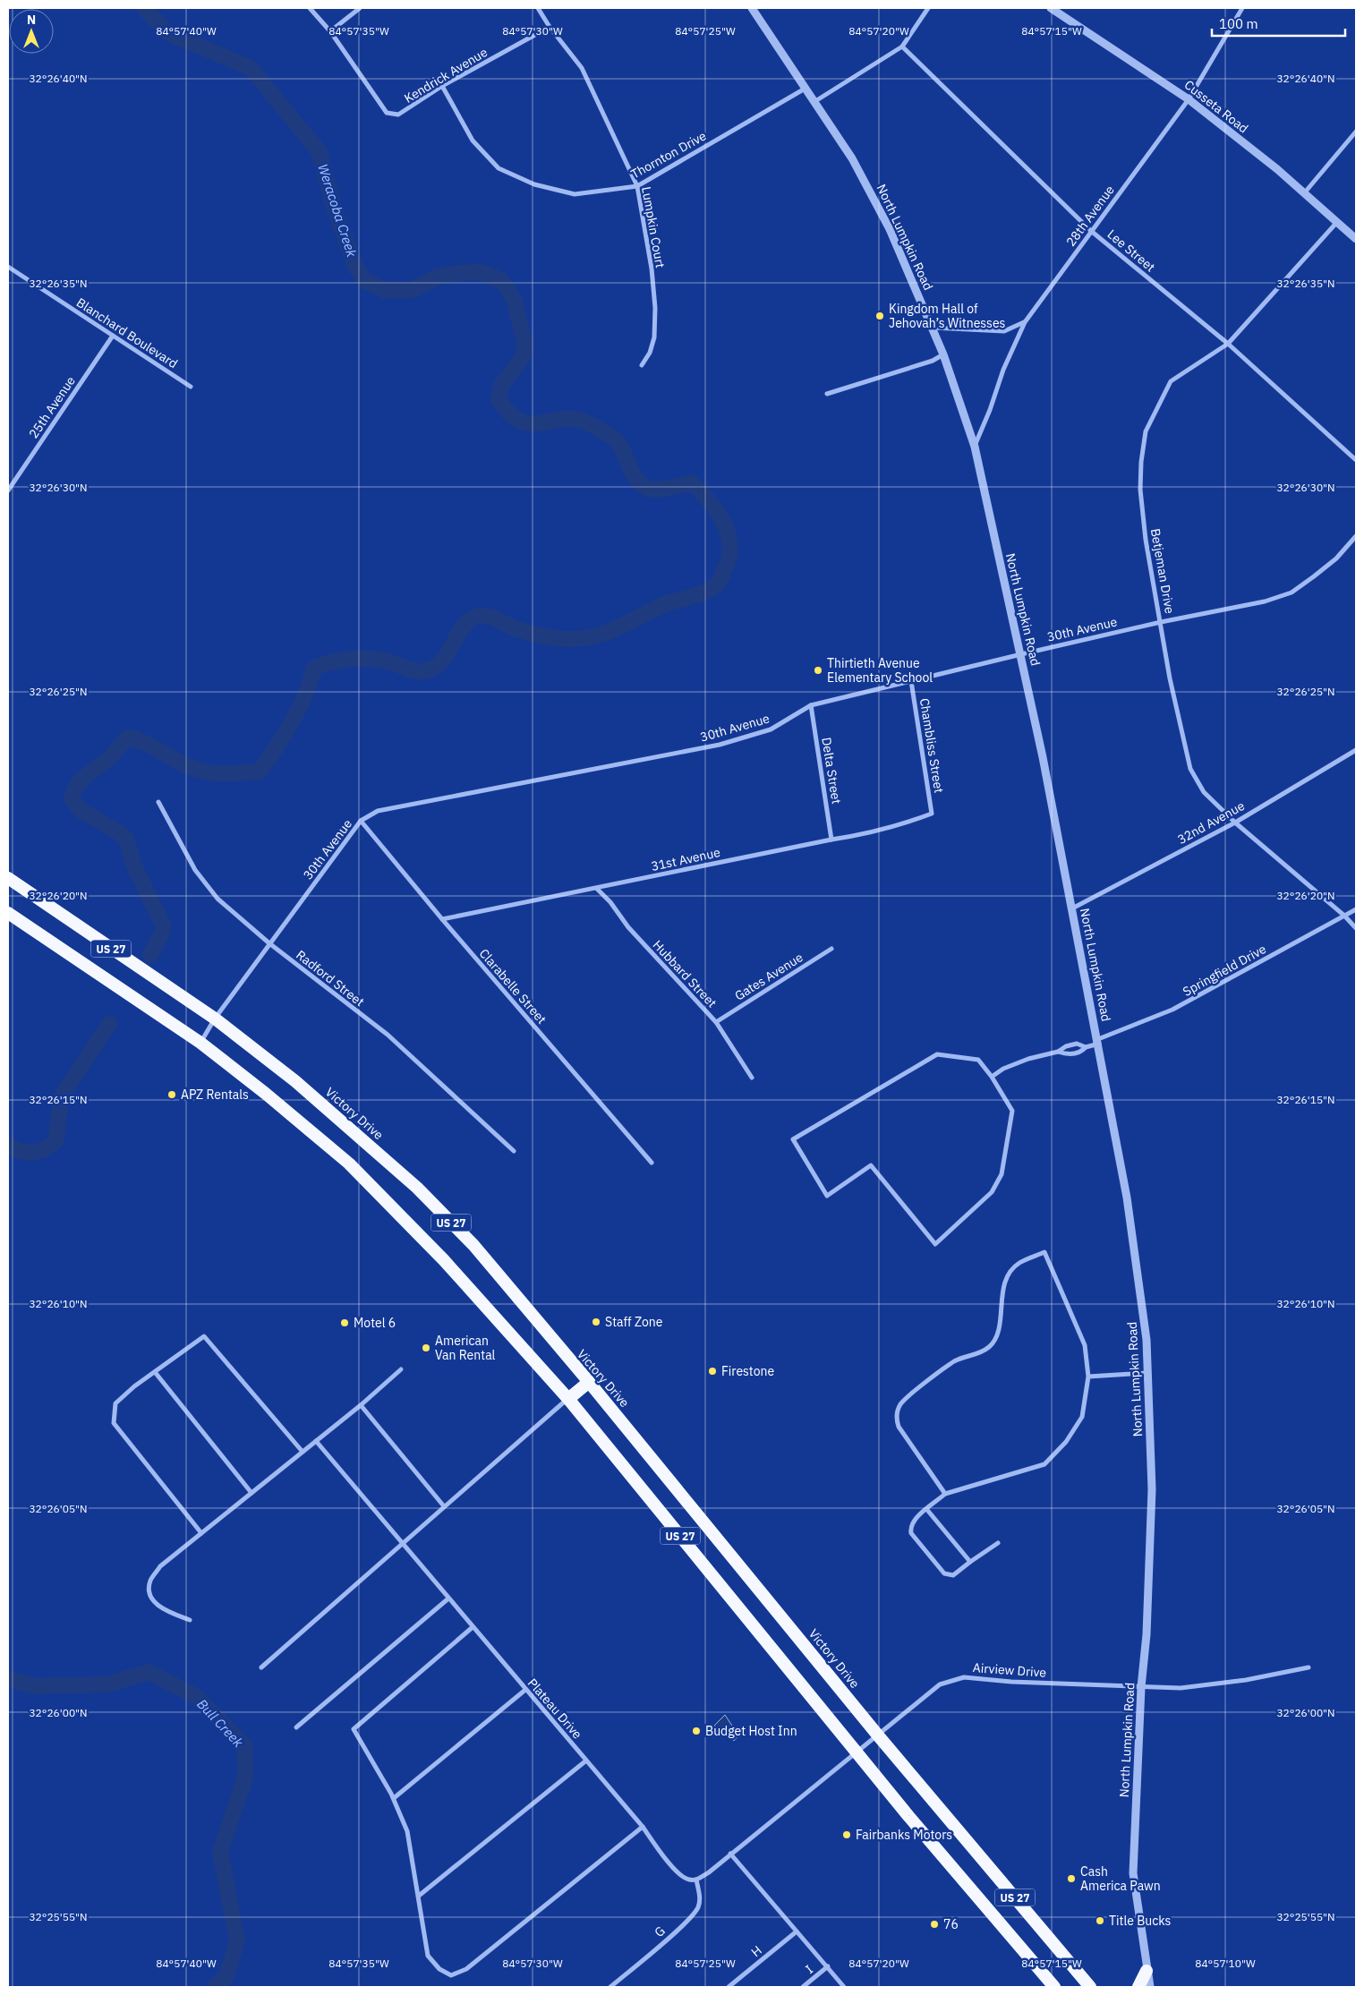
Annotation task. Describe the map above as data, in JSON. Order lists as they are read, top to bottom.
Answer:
{
  "streets": {
    "highway": ["US 27", "Victory Drive"],
    "street": [
      "Kendrick Avenue",
      "Cusseta Road",
      "Thornton Drive",
      "28th Avenue",
      "Lumpkin Court",
      "North Lumpkin Road",
      "Lee Street",
      "Blanchard Boulevard",
      "25th Avenue",
      "Betjeman Drive",
      "30th Avenue",
      "Chambliss Street",
      "Delta Street",
      "32nd Avenue",
      "31st Avenue",
      "Springfield Drive",
      "Hubbard Street",
      "Gates Avenue",
      "Radford Street",
      "Clarabelle Street",
      "Airview Drive",
      "Plateau Drive",
      "G",
      "H",
      "I"
    ]
  },
  "crossings": [
    ["Kendrick Avenue", "Thornton Drive"],
    ["Kendrick Avenue", "Lumpkin Court"],
    ["Cusseta Road", "28th Avenue"],
    ["Cusseta Road", "Betjeman Drive"],
    ["Thornton Drive", "Lumpkin Court"],
    ["Thornton Drive", "North Lumpkin Road"],
    ["28th Avenue", "North Lumpkin Road"],
    ["28th Avenue", "Lee Street"],
    ["North Lumpkin Road", "30th Avenue"],
    ["North Lumpkin Road", "32nd Avenue"],
    ["North Lumpkin Road", "Springfield Drive"],
    ["North Lumpkin Road", "Airview Drive"],
    ["Lee Street", "Betjeman Drive"],
    ["Blanchard Boulevard", "25th Avenue"],
    ["Betjeman Drive", "30th Avenue"],
    ["Betjeman Drive", "32nd Avenue"],
    ["Betjeman Drive", "Springfield Drive"],
    ["30th Avenue", "Chambliss Street"],
    ["30th Avenue", "Delta Street"],
    ["30th Avenue", "US 27"],
    ["30th Avenue", "Radford Street"],
    ["30th Avenue", "Clarabelle Street"],
    ["30th Avenue", "Victory Drive"],
    ["Chambliss Street", "31st Avenue"],
    ["Delta Street", "31st Avenue"],
    ["31st Avenue", "Hubbard Street"],
    ["31st Avenue", "Clarabelle Street"],
    ["US 27", "Airview Drive"],
    ["Hubbard Street", "Gates Avenue"],
    ["Victory Drive", "Airview Drive"],
    ["Airview Drive", "Plateau Drive"],
    ["Airview Drive", "G"],
    ["Plateau Drive", "G"]
  ],
  "water": ["Weracoba Creek", "Bull Creek"],
  "places": [
    "Kingdom Hall of Jehovah’s Witnesses",
    "Thirtieth Avenue Elementary School",
    "APZ Rentals",
    "Staff Zone",
    "Motel 6",
    "American Van Rental",
    "Firestone",
    "Budget Host Inn",
    "Fairbanks Motors",
    "Cash America Pawn",
    "Title Bucks",
    "76"
  ],
  "scale_bar": "100 m",
  "north": "top",
  "coordinates": [
    "84°57'40\"W",
    "84°57'35\"W",
    "84°57'30\"W",
    "84°57'25\"W",
    "84°57'20\"W",
    "84°57'15\"W",
    "32°26'40\"N",
    "32°26'35\"N",
    "32°26'30\"N",
    "32°26'25\"N",
    "32°26'20\"N",
    "32°26'15\"N",
    "32°26'10\"N",
    "32°26'05\"N",
    "32°26'00\"N",
    "32°25'55\"N",
    "84°57'10\"W"
  ]
}
